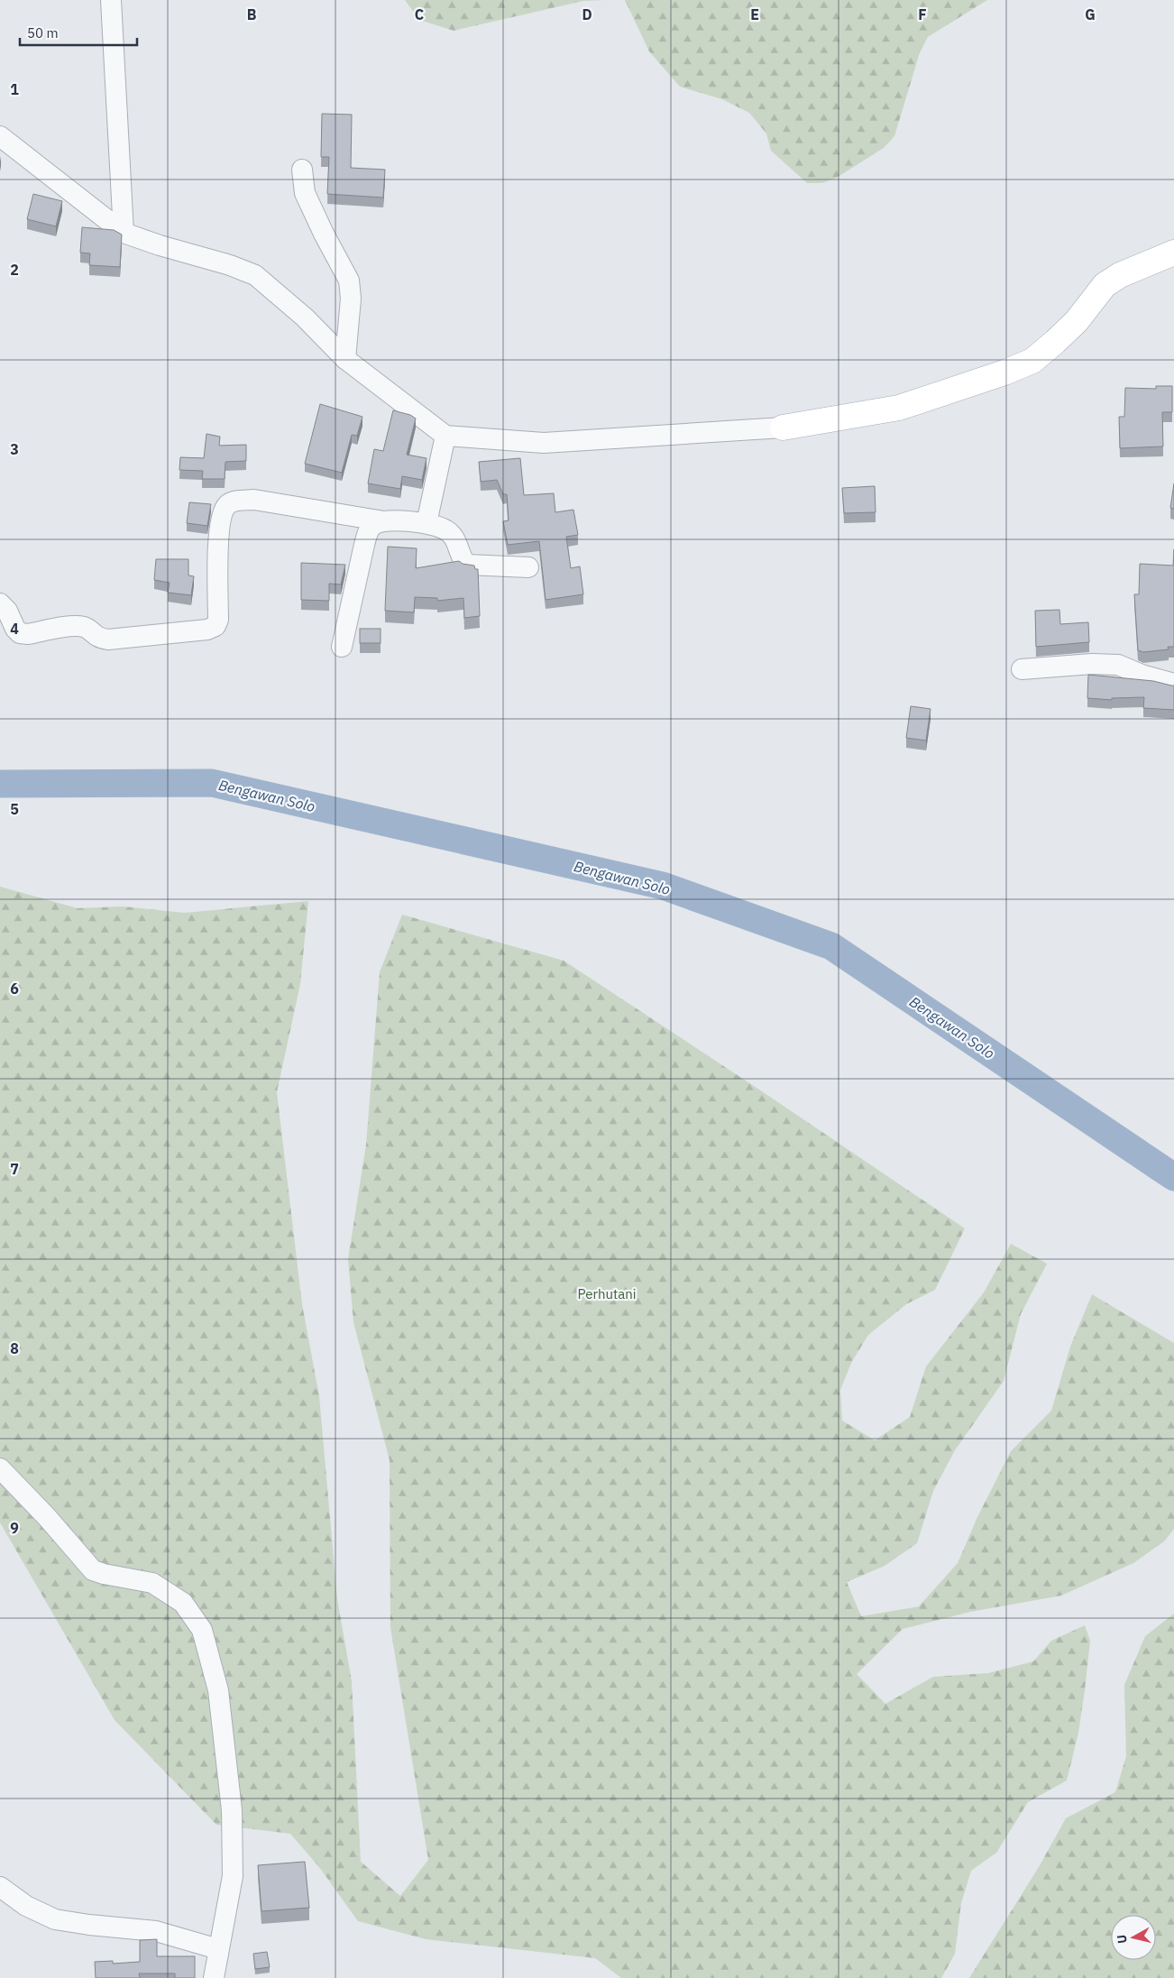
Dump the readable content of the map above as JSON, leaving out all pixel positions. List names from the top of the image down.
{
  "water": ["Bengawan Solo"],
  "parks": ["Perhutani"],
  "scale_bar": "50 m",
  "north": "left",
  "grid": {
    "columns": [
      "B",
      "C",
      "D",
      "E",
      "F",
      "G"
    ],
    "rows": [
      "1",
      "2",
      "3",
      "4",
      "5",
      "6",
      "7",
      "8",
      "9"
    ]
  }
}
